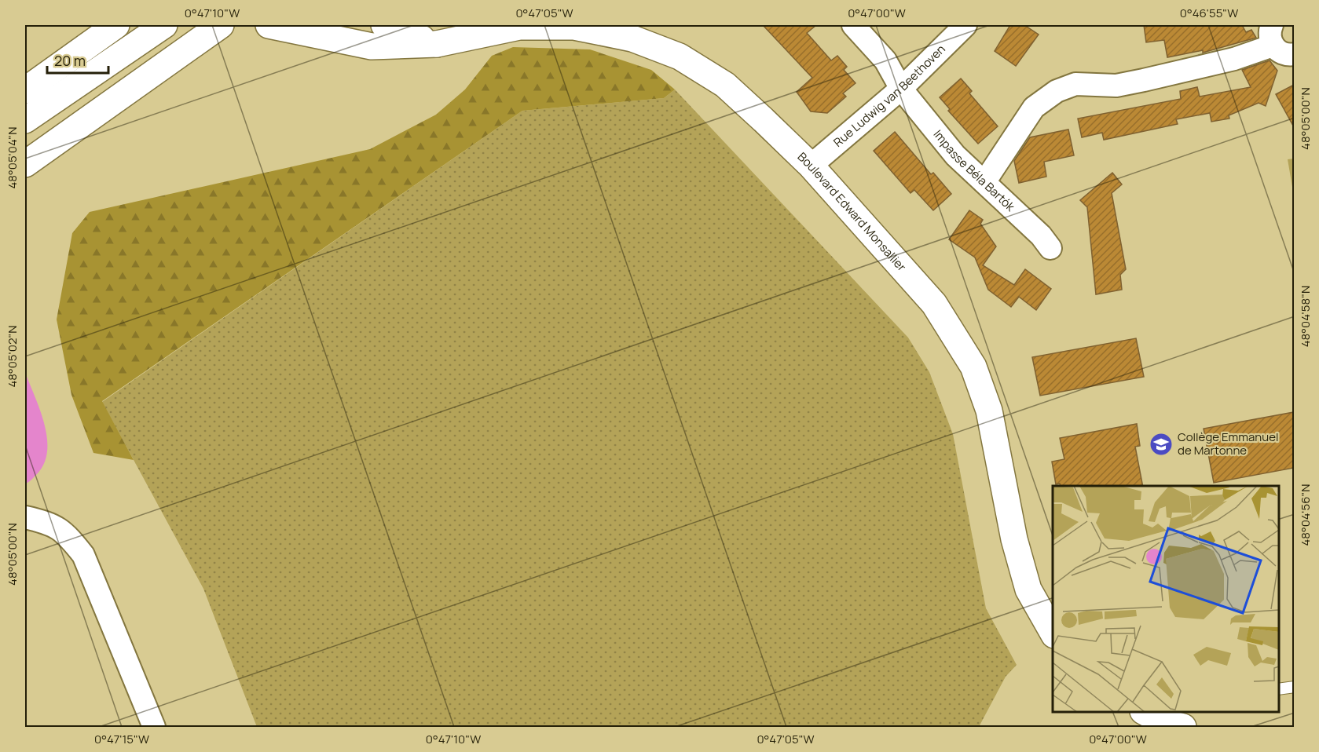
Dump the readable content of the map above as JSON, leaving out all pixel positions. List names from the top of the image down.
{
  "streets": {
    "street": ["Rue Ludwig van Beethoven", "Impasse Béla Bartók", "Boulevard Edward Monsallier"]
  },
  "crossings": [
    ["Rue Ludwig van Beethoven", "Impasse Béla Bartók"],
    ["Rue Ludwig van Beethoven", "Boulevard Edward Monsallier"]
  ],
  "places": {
    "school or university": ["Collège Emmanuel de Martonne"]
  },
  "scale_bar": "20 m",
  "coordinates": [
    "0°47'10\"W",
    "0°47'05\"W",
    "0°47'00\"W",
    "0°46'55\"W",
    "48°05'00\"N",
    "48°05'04\"N",
    "48°04'58\"N",
    "48°05'02\"N",
    "48°04'56\"N",
    "0°47'15\"W"
  ]
}
